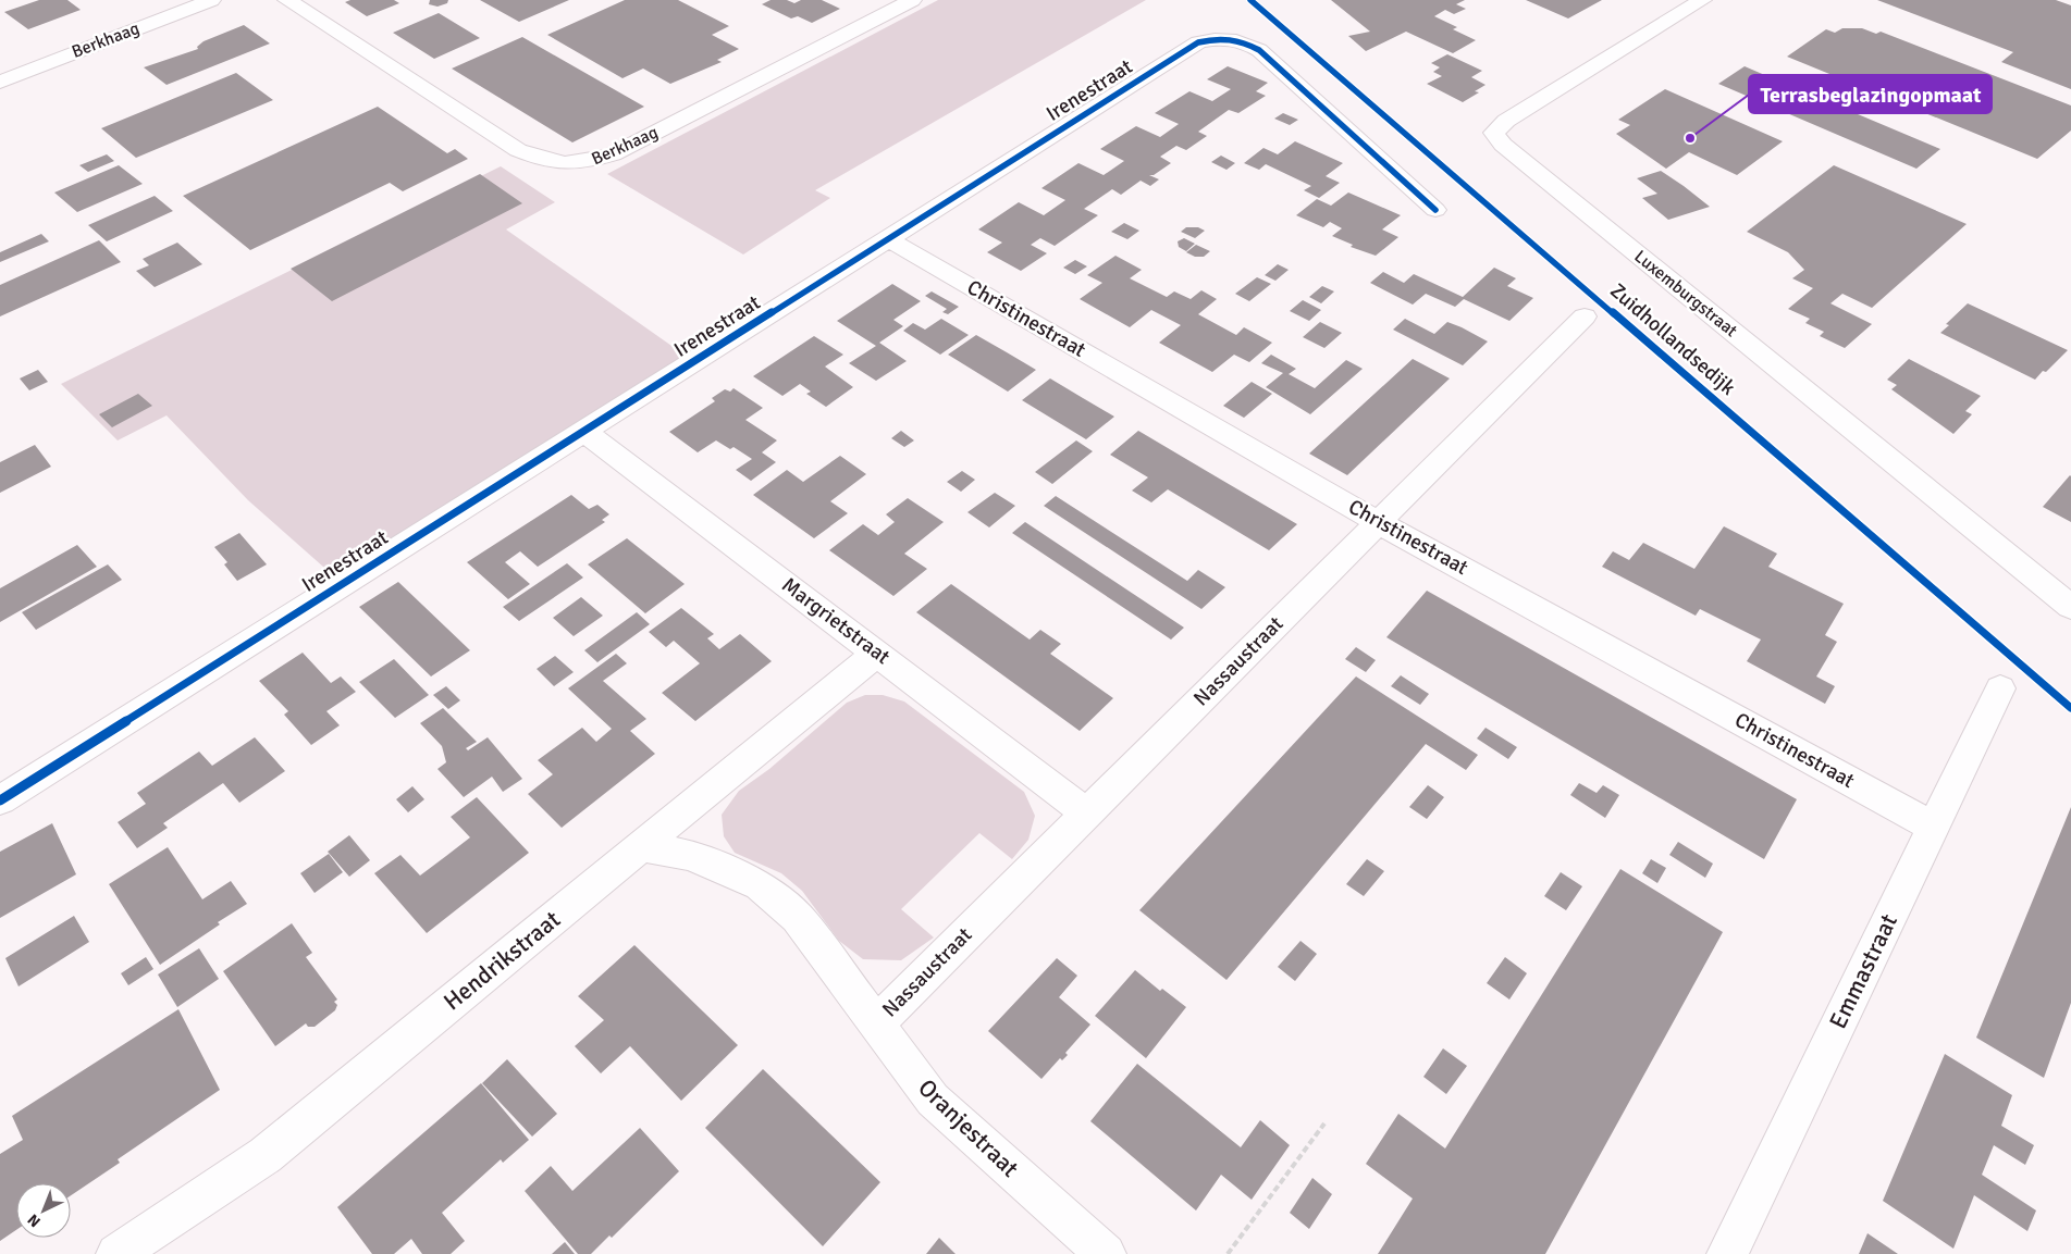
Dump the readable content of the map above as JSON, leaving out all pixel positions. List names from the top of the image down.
{
  "streets": {
    "street": [
      "Berkhaag",
      "Irenestraat",
      "Luxemburgstraat",
      "Christinestraat",
      "Margrietstraat",
      "Nassaustraat",
      "Hendrikstraat",
      "Emmastraat",
      "Oranjestraat"
    ],
    "cycle path": ["Zuidhollandsedijk"]
  },
  "crossings": [
    ["Irenestraat", "Christinestraat"],
    ["Irenestraat", "Margrietstraat"],
    ["Christinestraat", "Nassaustraat"],
    ["Christinestraat", "Emmastraat"],
    ["Margrietstraat", "Nassaustraat"],
    ["Margrietstraat", "Hendrikstraat"],
    ["Nassaustraat", "Oranjestraat"],
    ["Hendrikstraat", "Oranjestraat"]
  ],
  "places": ["Terrasbeglazingopmaat"],
  "north": "bottom left"
}
